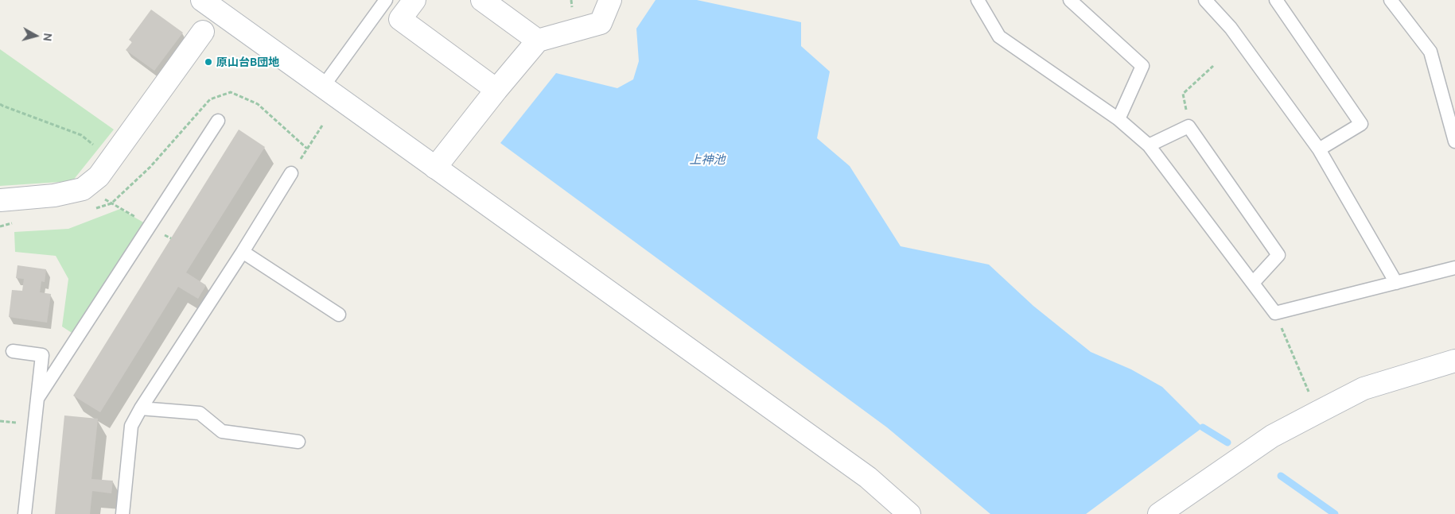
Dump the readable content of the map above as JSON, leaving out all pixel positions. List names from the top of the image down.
{
  "water": ["上神池"],
  "places": ["原山台B団地"],
  "north": "right"
}
